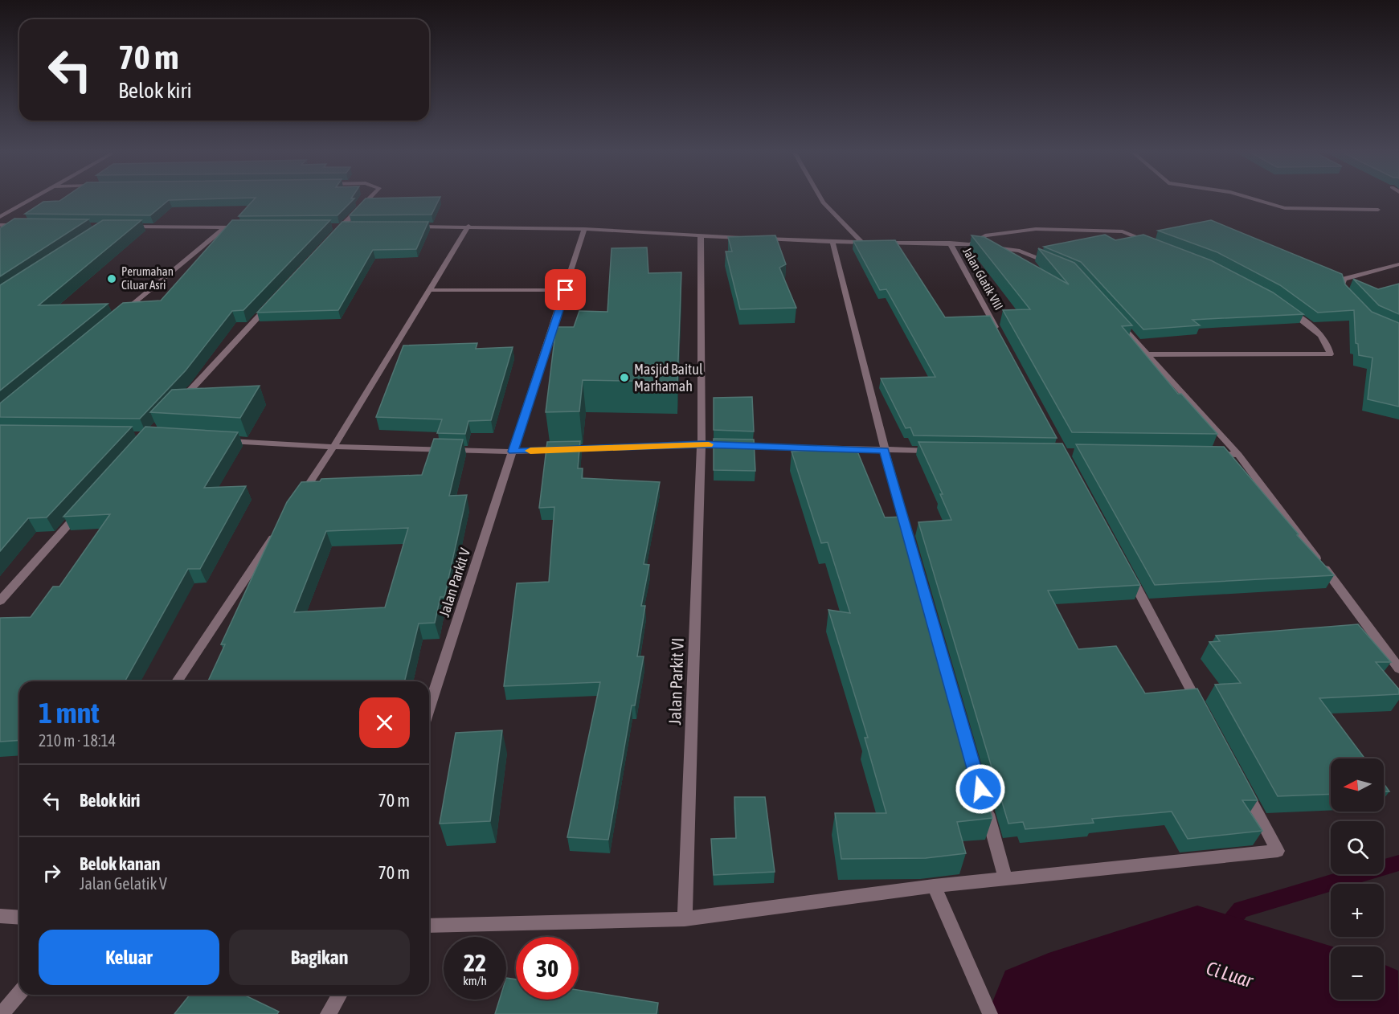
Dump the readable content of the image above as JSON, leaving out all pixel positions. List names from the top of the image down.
{
  "streets": {
    "street": ["Jalan Glatik VIII", "Jalan Parkit V", "Jalan Parkit VI"]
  },
  "water": ["Ci Luar"],
  "places": ["Perumahan Ciluar Asri", "Masjid Baitul Marhamah"],
  "north": "left",
  "page": {
    "turn": ["70 m", "Belok kiri"],
    "heading": ["1 mnt", "210 m · 18:14"],
    "map_buttons": ["+", "−"],
    "list": [
      {
        "name": "Belok kiri",
        "value": "70 m"
      },
      {
        "name": "Belok kanan",
        "note": "Jalan Gelatik V",
        "value": "70 m"
      }
    ],
    "buttons": ["Keluar", "Bagikan"],
    "speed": "22 km/h",
    "limit": "30"
  }
}
